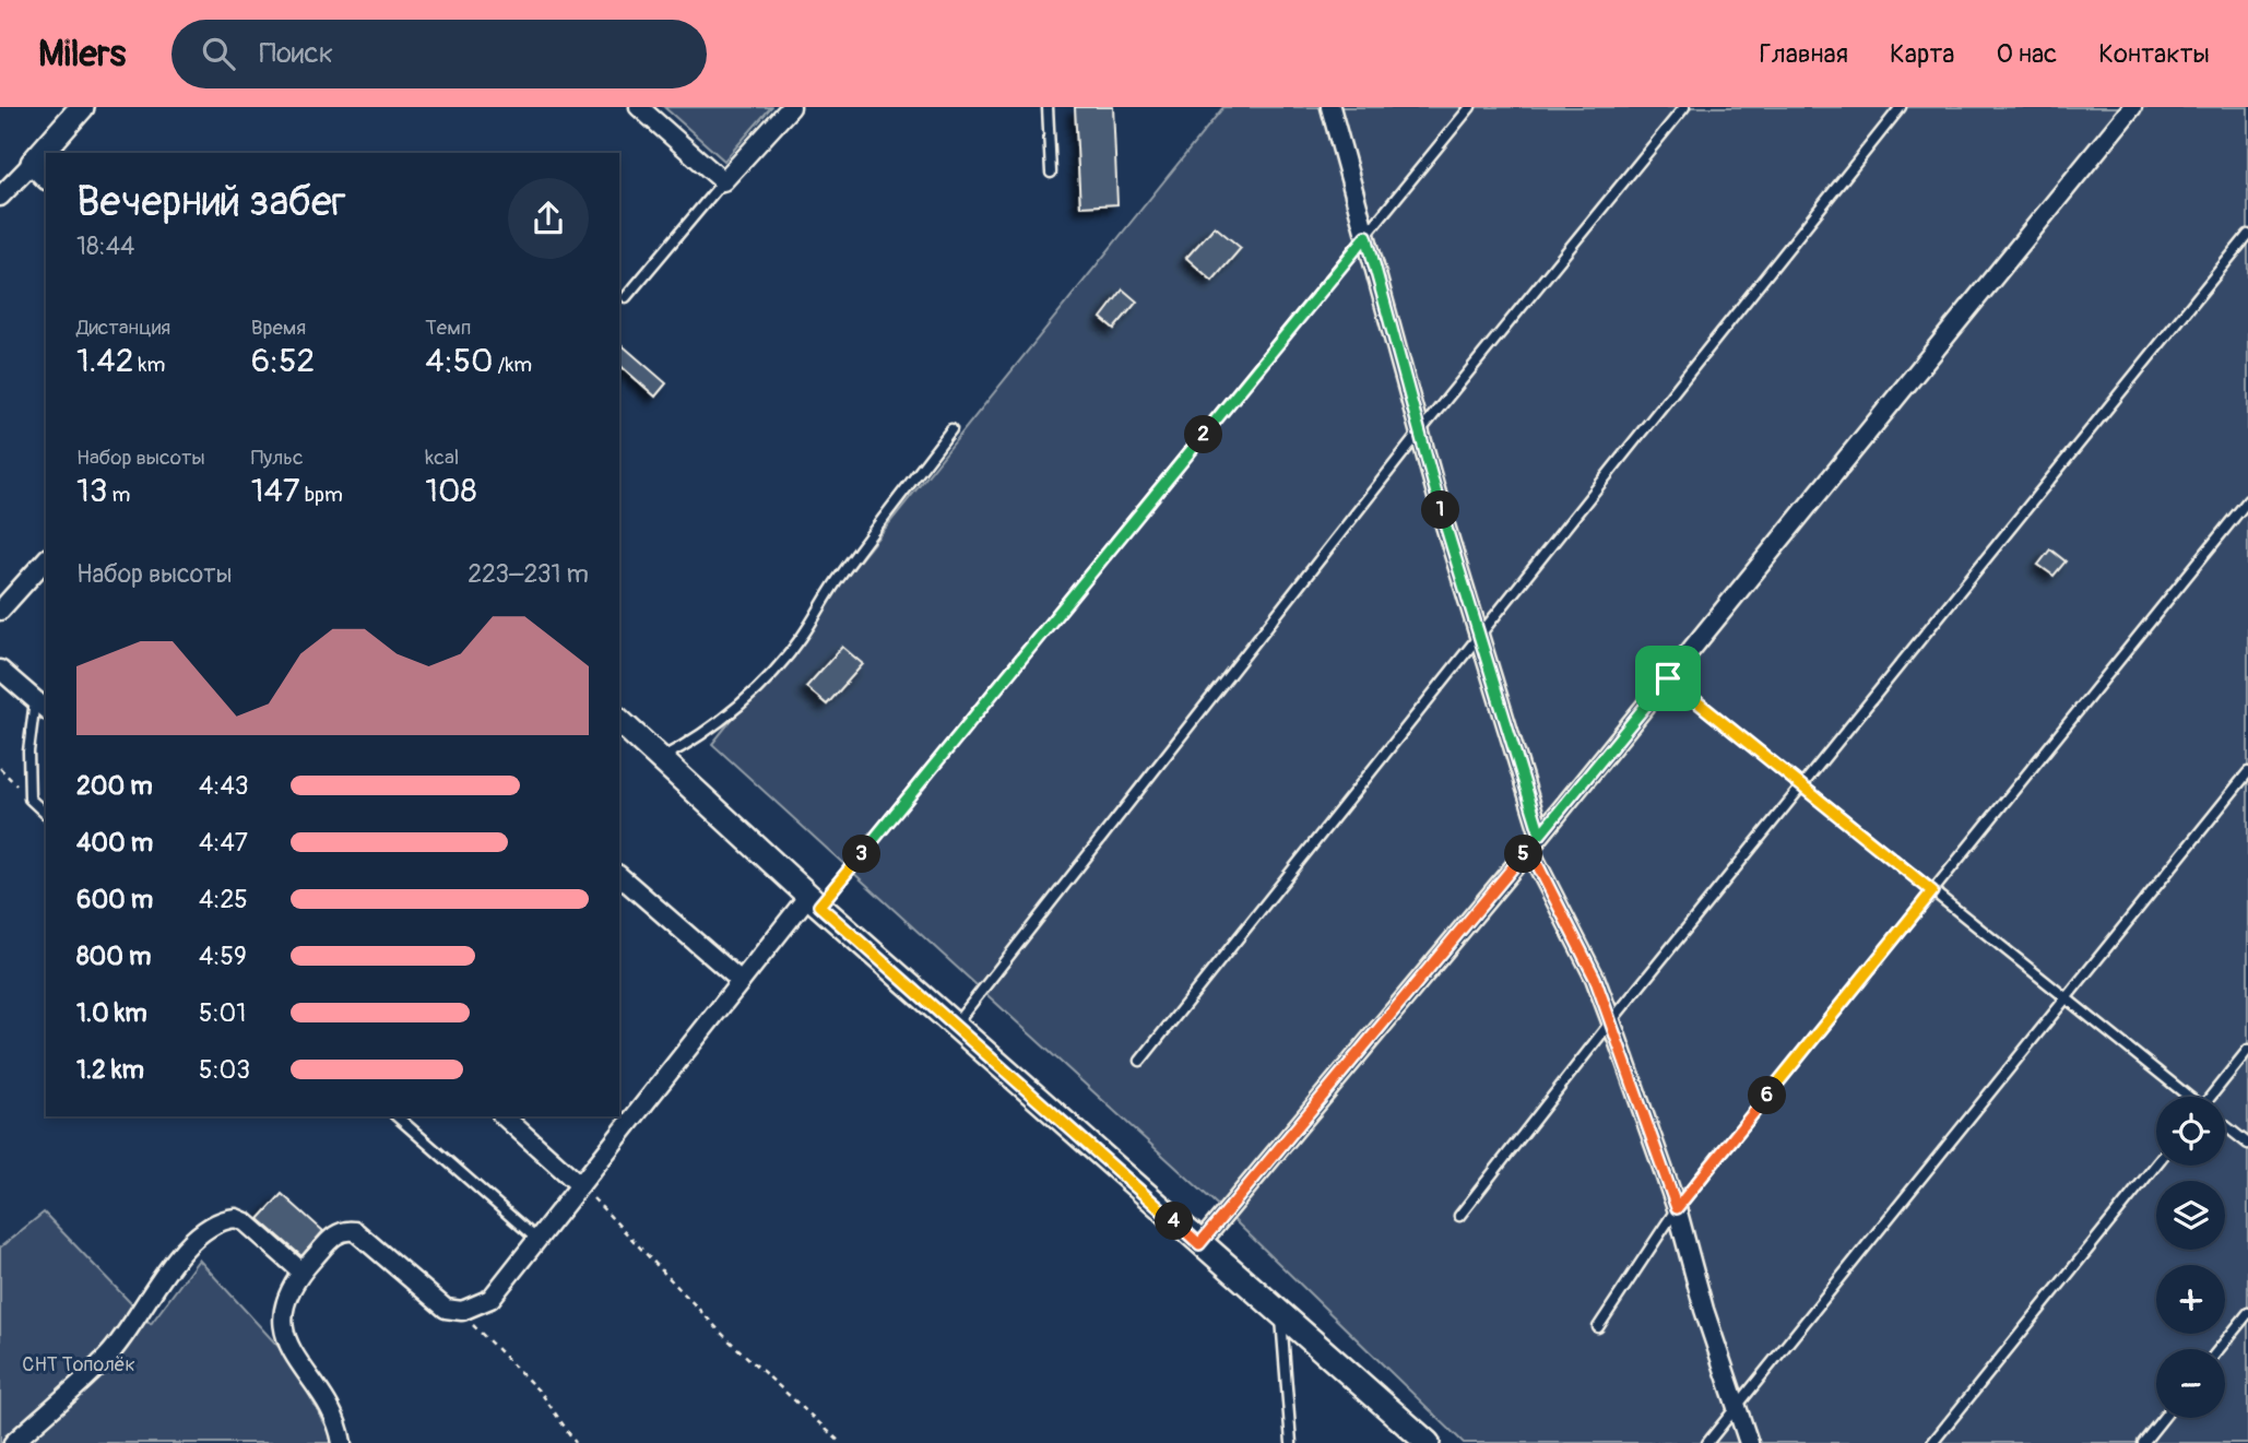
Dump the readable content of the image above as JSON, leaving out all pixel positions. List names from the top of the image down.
{
  "parks": ["СНТ Тополёк"],
  "page": {
    "header": "Milers",
    "search": "Поиск",
    "nav": [
      "Главная",
      "Карта",
      "О нас",
      "Контакты"
    ],
    "heading": ["Вечерний забег", "18:44"],
    "stats": [
      ["Дистанция", "1.42 km"],
      ["Время", "6:52"],
      ["Темп", "4:50 /km"],
      ["Набор высоты", "13 m"],
      ["Пульс", "147 bpm"],
      ["kcal", "108"]
    ],
    "pins": [
      "2",
      "1",
      "3",
      "5",
      "6",
      "4"
    ],
    "chart": ["Набор высоты", "223–231 m"],
    "list": [
      {
        "name": "200 m",
        "note": "4:43"
      },
      {
        "name": "400 m",
        "note": "4:47"
      },
      {
        "name": "600 m",
        "note": "4:25"
      },
      {
        "name": "800 m",
        "note": "4:59"
      },
      {
        "name": "1.0 km",
        "note": "5:01"
      },
      {
        "name": "1.2 km",
        "note": "5:03"
      }
    ],
    "map_buttons": ["+", "−"]
  }
}
